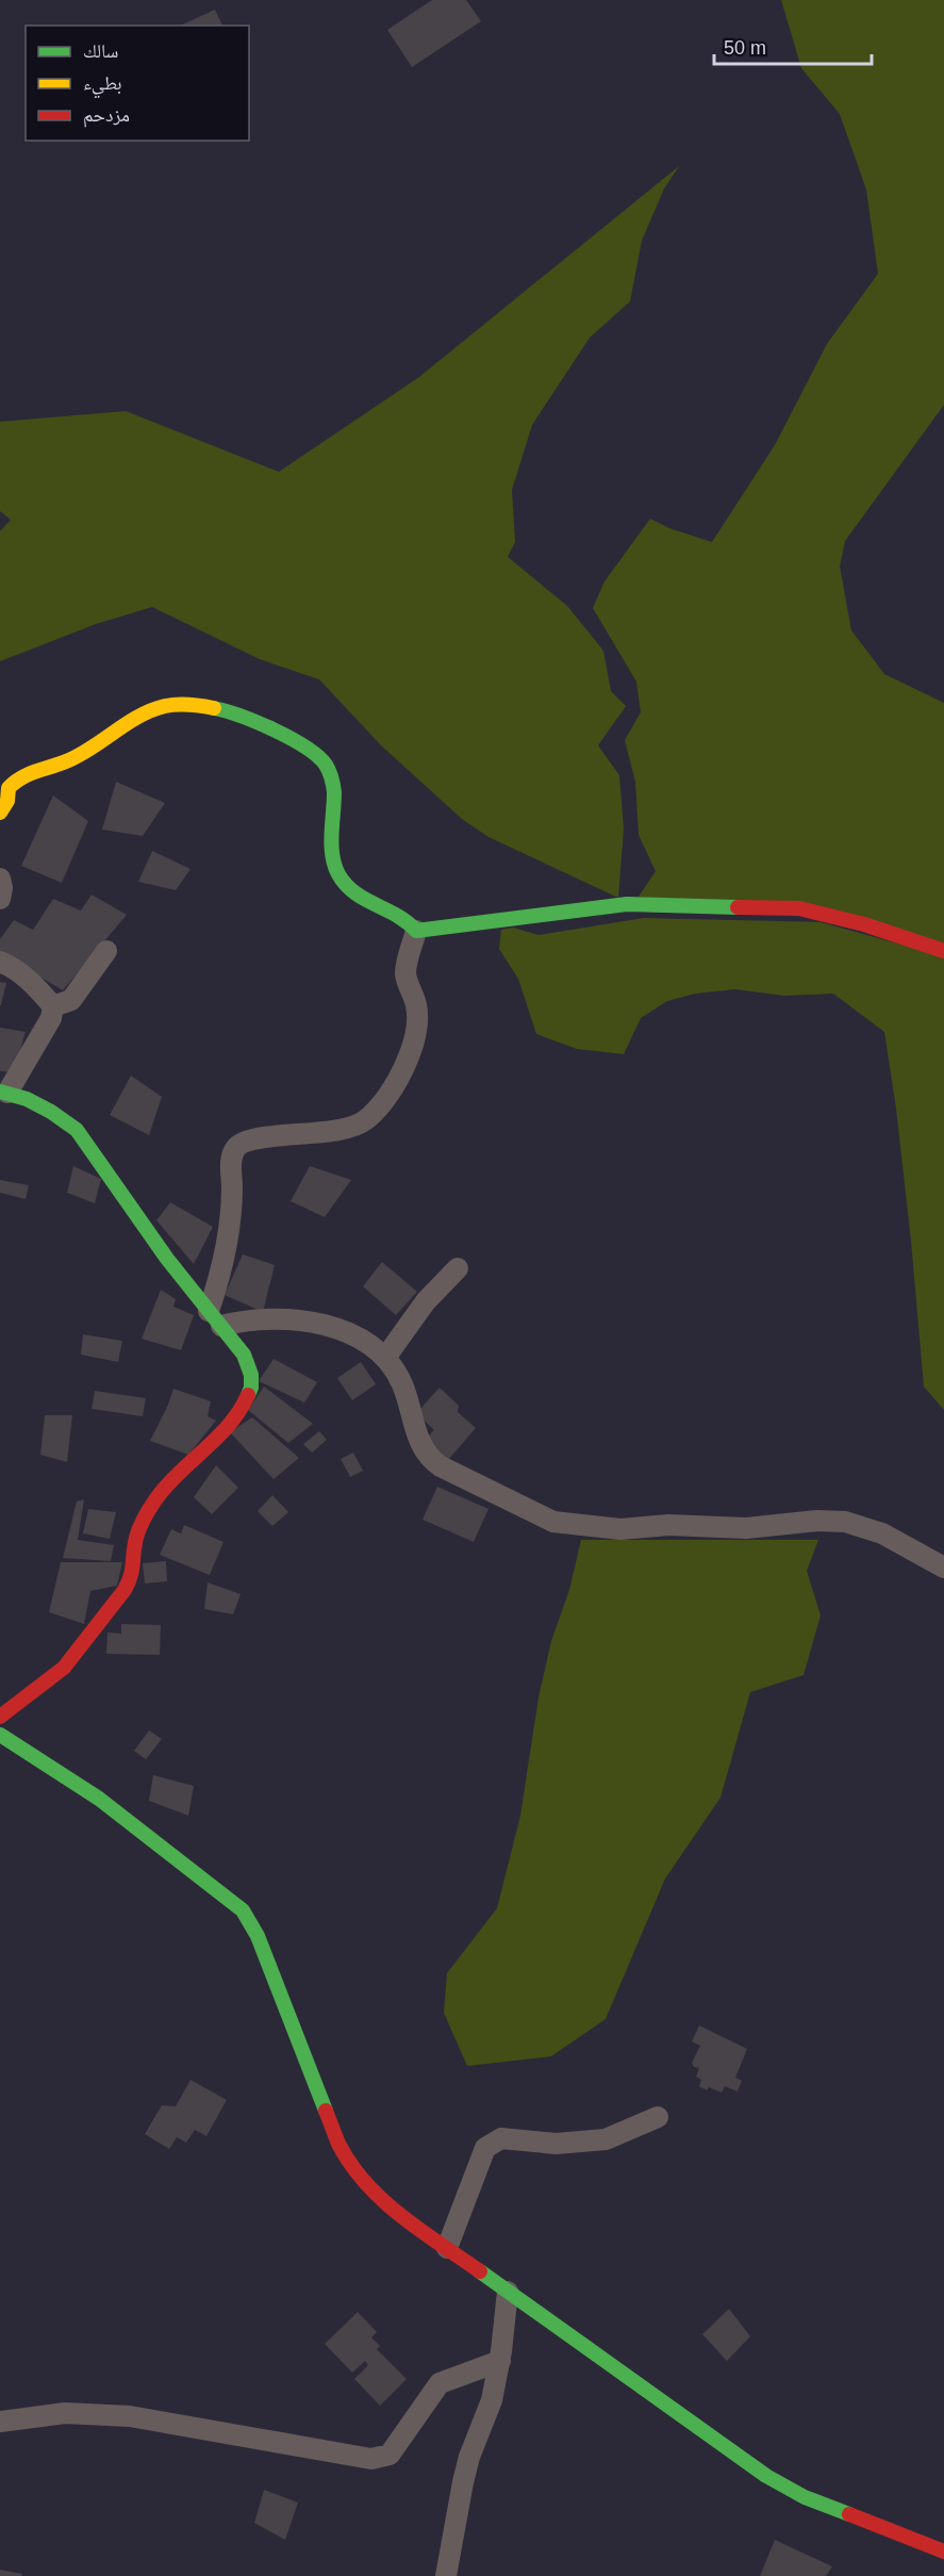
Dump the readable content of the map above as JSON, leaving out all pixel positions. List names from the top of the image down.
{
  "legend": ["سالك", "بطيء", "مزدحم"],
  "scale_bar": "50 m"
}
